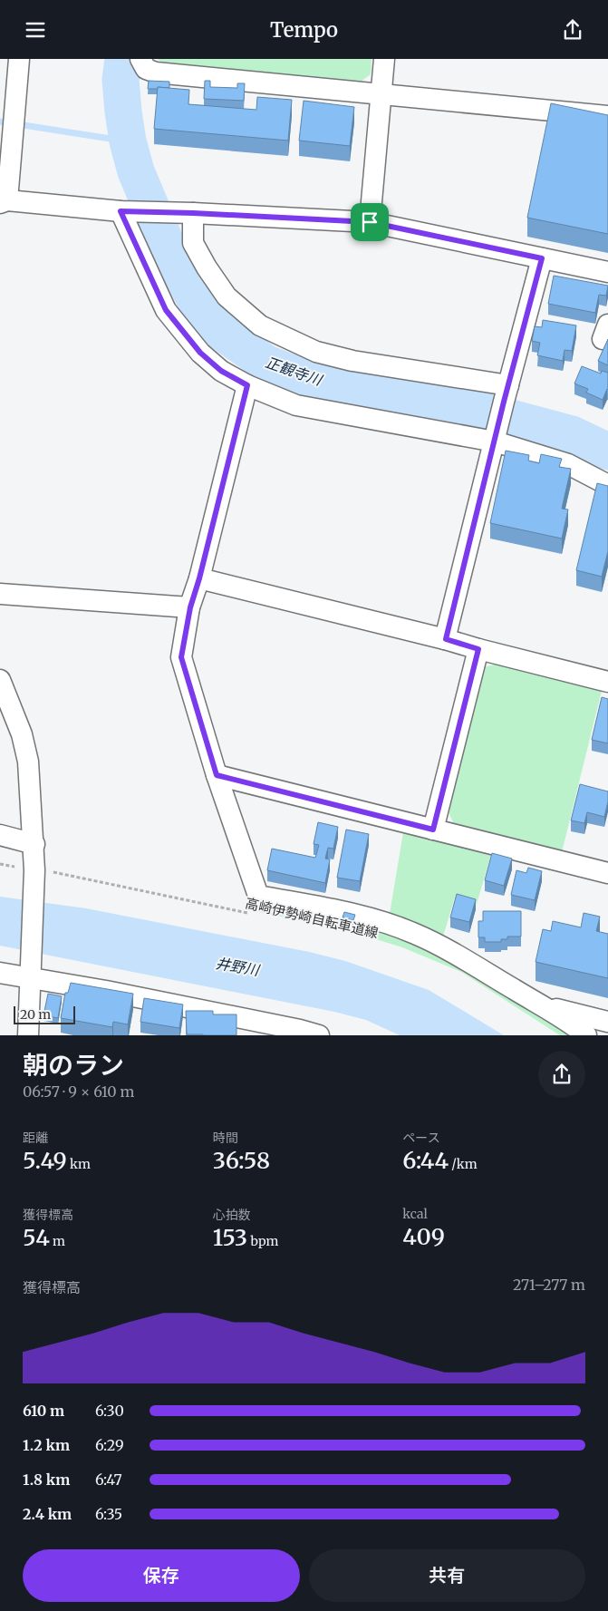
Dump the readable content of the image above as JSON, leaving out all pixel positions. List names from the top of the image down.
{
  "streets": {
    "path": ["高崎伊勢崎自転車道線"]
  },
  "water": ["正観寺川", "井野川"],
  "scale_bar": "20 m",
  "page": {
    "header": "Tempo",
    "scale": "20 m",
    "heading": ["朝のラン", "06:57 · 9 × 610 m"],
    "stats": [
      ["距離", "5.49 km"],
      ["時間", "36:58"],
      ["ペース", "6:44 /km"],
      ["獲得標高", "54 m"],
      ["心拍数", "153 bpm"],
      ["kcal", "409"]
    ],
    "chart": ["獲得標高", "271–277 m"],
    "list": [
      {
        "name": "610 m",
        "note": "6:30"
      },
      {
        "name": "1.2 km",
        "note": "6:29"
      },
      {
        "name": "1.8 km",
        "note": "6:47"
      },
      {
        "name": "2.4 km",
        "note": "6:35"
      }
    ],
    "buttons": ["保存", "共有"]
  }
}
